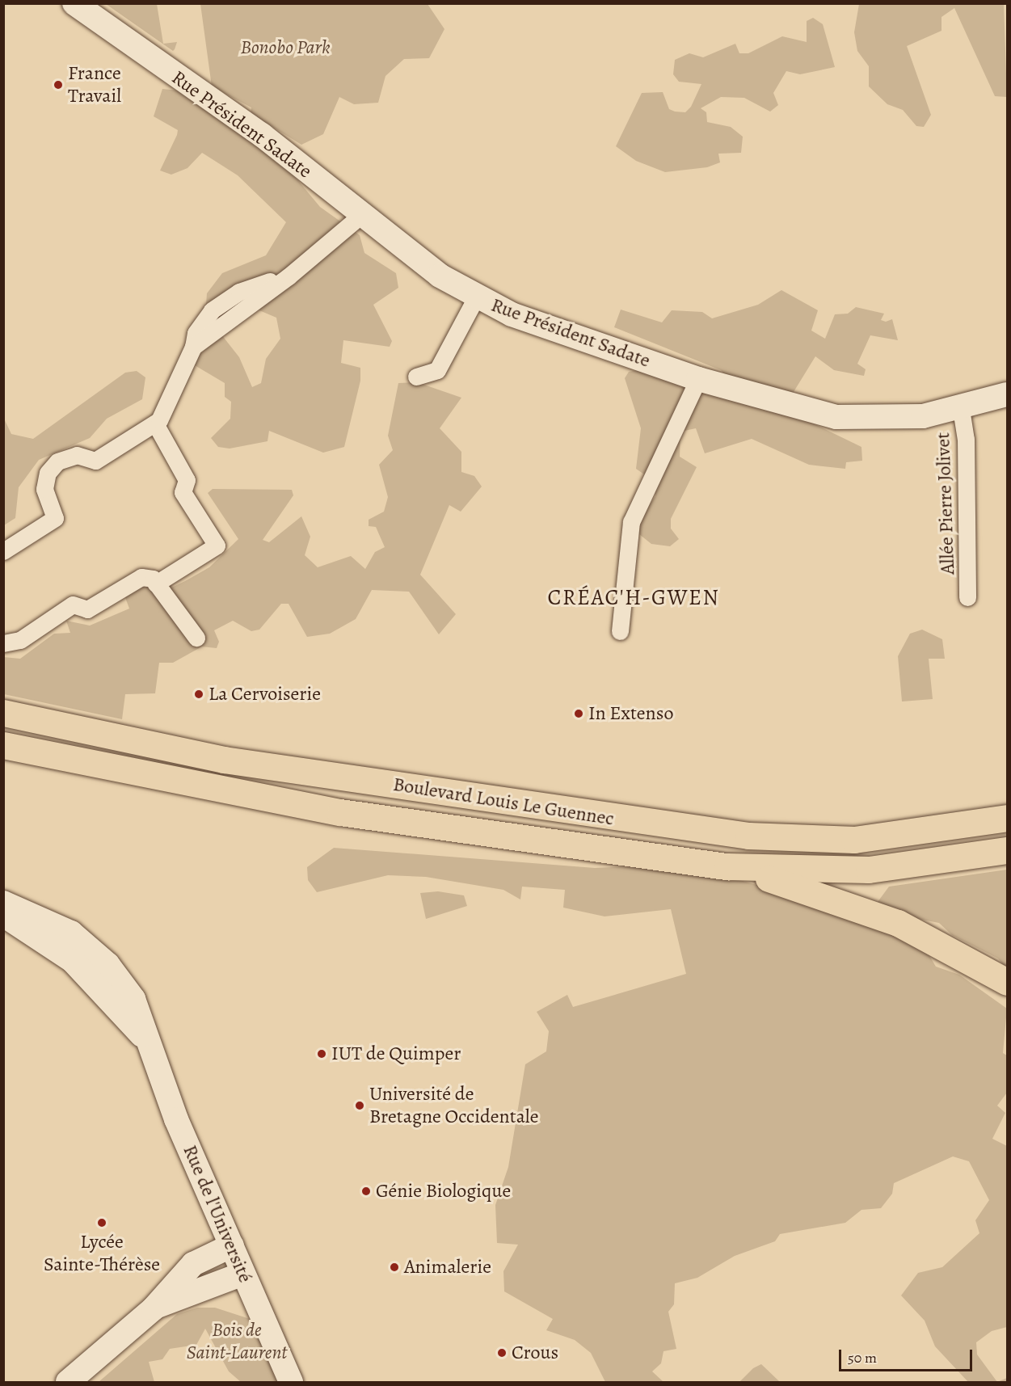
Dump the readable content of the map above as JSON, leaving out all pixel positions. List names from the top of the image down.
{
  "streets": {
    "main road": ["Boulevard Louis Le Guennec"],
    "street": ["Rue Président Sadate", "Allée Pierre Jolivet", "Rue de l'Université"]
  },
  "crossings": [
    ["Rue Président Sadate", "Allée Pierre Jolivet"]
  ],
  "districts": ["CRÉAC'H-GWEN"],
  "parks": ["Bonobo Park", "Bois de Saint-Laurent"],
  "places": [
    "France Travail",
    "La Cervoiserie",
    "In Extenso",
    "IUT de Quimper",
    "Université de Bretagne Occidentale",
    "Génie Biologique",
    "Lycée Sainte-Thérèse",
    "Animalerie",
    "Crous"
  ],
  "scale_bar": "50 m"
}
